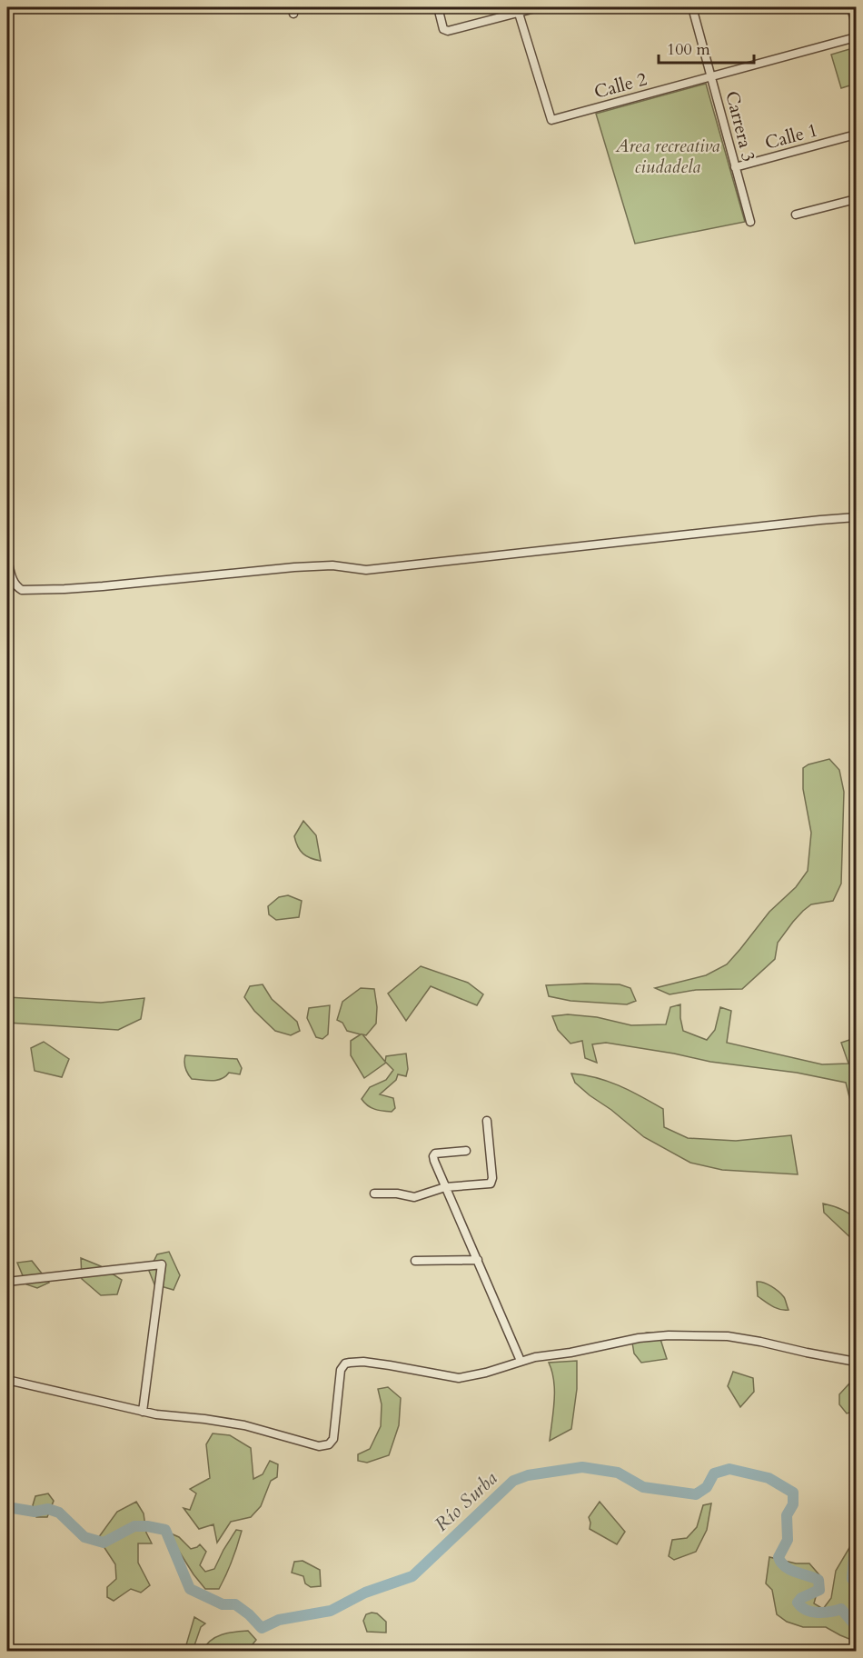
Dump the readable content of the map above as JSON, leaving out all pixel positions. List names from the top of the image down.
{
  "streets": {
    "street": ["Calle 2", "Carrera 3", "Calle 1"]
  },
  "crossings": [
    ["Calle 2", "Carrera 3"],
    ["Carrera 3", "Calle 1"]
  ],
  "water": ["Río Surba"],
  "parks": ["Area recreativa ciudadela"],
  "scale_bar": "100 m"
}
